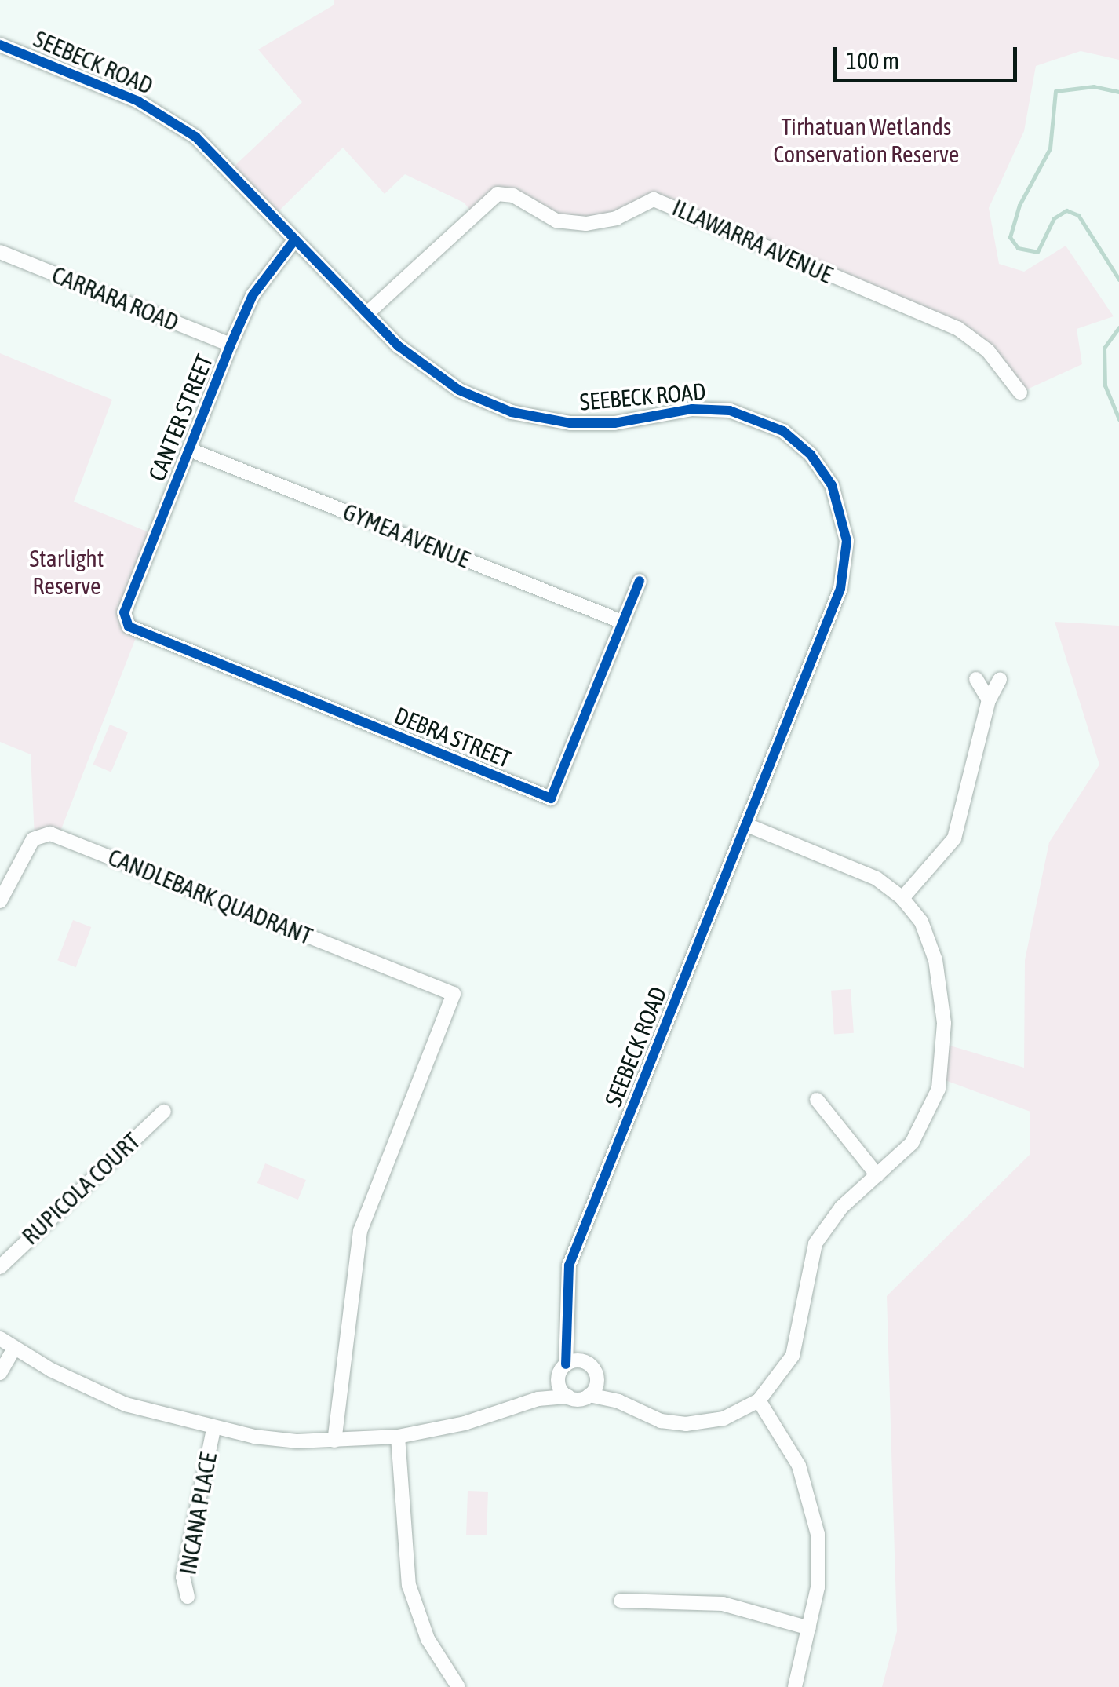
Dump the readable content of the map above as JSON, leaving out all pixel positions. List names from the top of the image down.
{
  "streets": {
    "street": [
      "SEEBECK ROAD",
      "ILLAWARRA AVENUE",
      "CARRARA ROAD",
      "CANTER STREET",
      "GYMEA AVENUE",
      "DEBRA STREET",
      "CANDLEBARK QUADRANT",
      "RUPICOLA COURT",
      "INCANA PLACE"
    ]
  },
  "crossings": [
    ["SEEBECK ROAD", "ILLAWARRA AVENUE"],
    ["SEEBECK ROAD", "CANTER STREET"],
    ["CARRARA ROAD", "CANTER STREET"],
    ["CANTER STREET", "GYMEA AVENUE"],
    ["CANTER STREET", "DEBRA STREET"],
    ["GYMEA AVENUE", "DEBRA STREET"]
  ],
  "parks": ["Tirhatuan Wetlands Conservation Reserve", "Starlight Reserve"],
  "scale_bar": "100 m"
}
